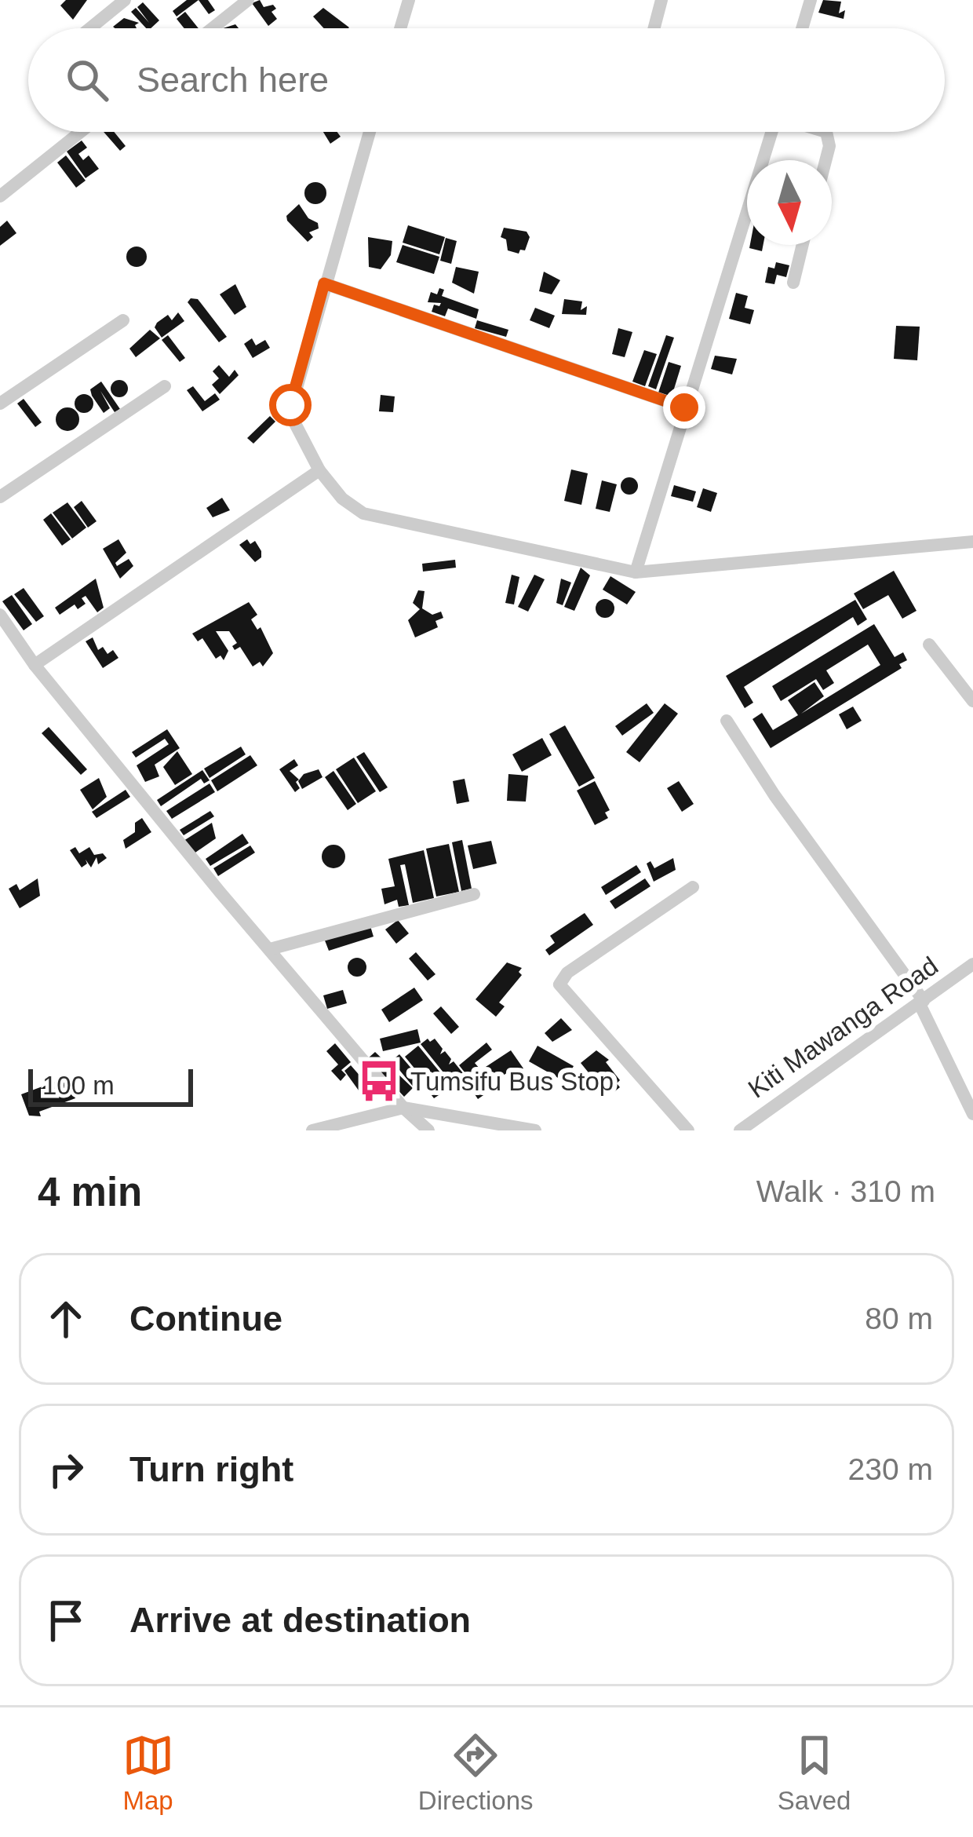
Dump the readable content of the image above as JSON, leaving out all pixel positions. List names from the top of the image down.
{
  "streets": {
    "street": ["Kiti Mawanga Road"]
  },
  "places": {
    "bus stop": ["Tumsifu Bus Stop"]
  },
  "scale_bar": "100 m",
  "north": "bottom",
  "page": {
    "search": "Search here",
    "scale": "100 m",
    "heading": ["4 min", "Walk · 310 m"],
    "list": [
      ["Continue", "80 m"],
      ["Turn right", "230 m"],
      "Arrive at destination"
    ],
    "nav": ["Map", "Directions", "Saved"]
  }
}
